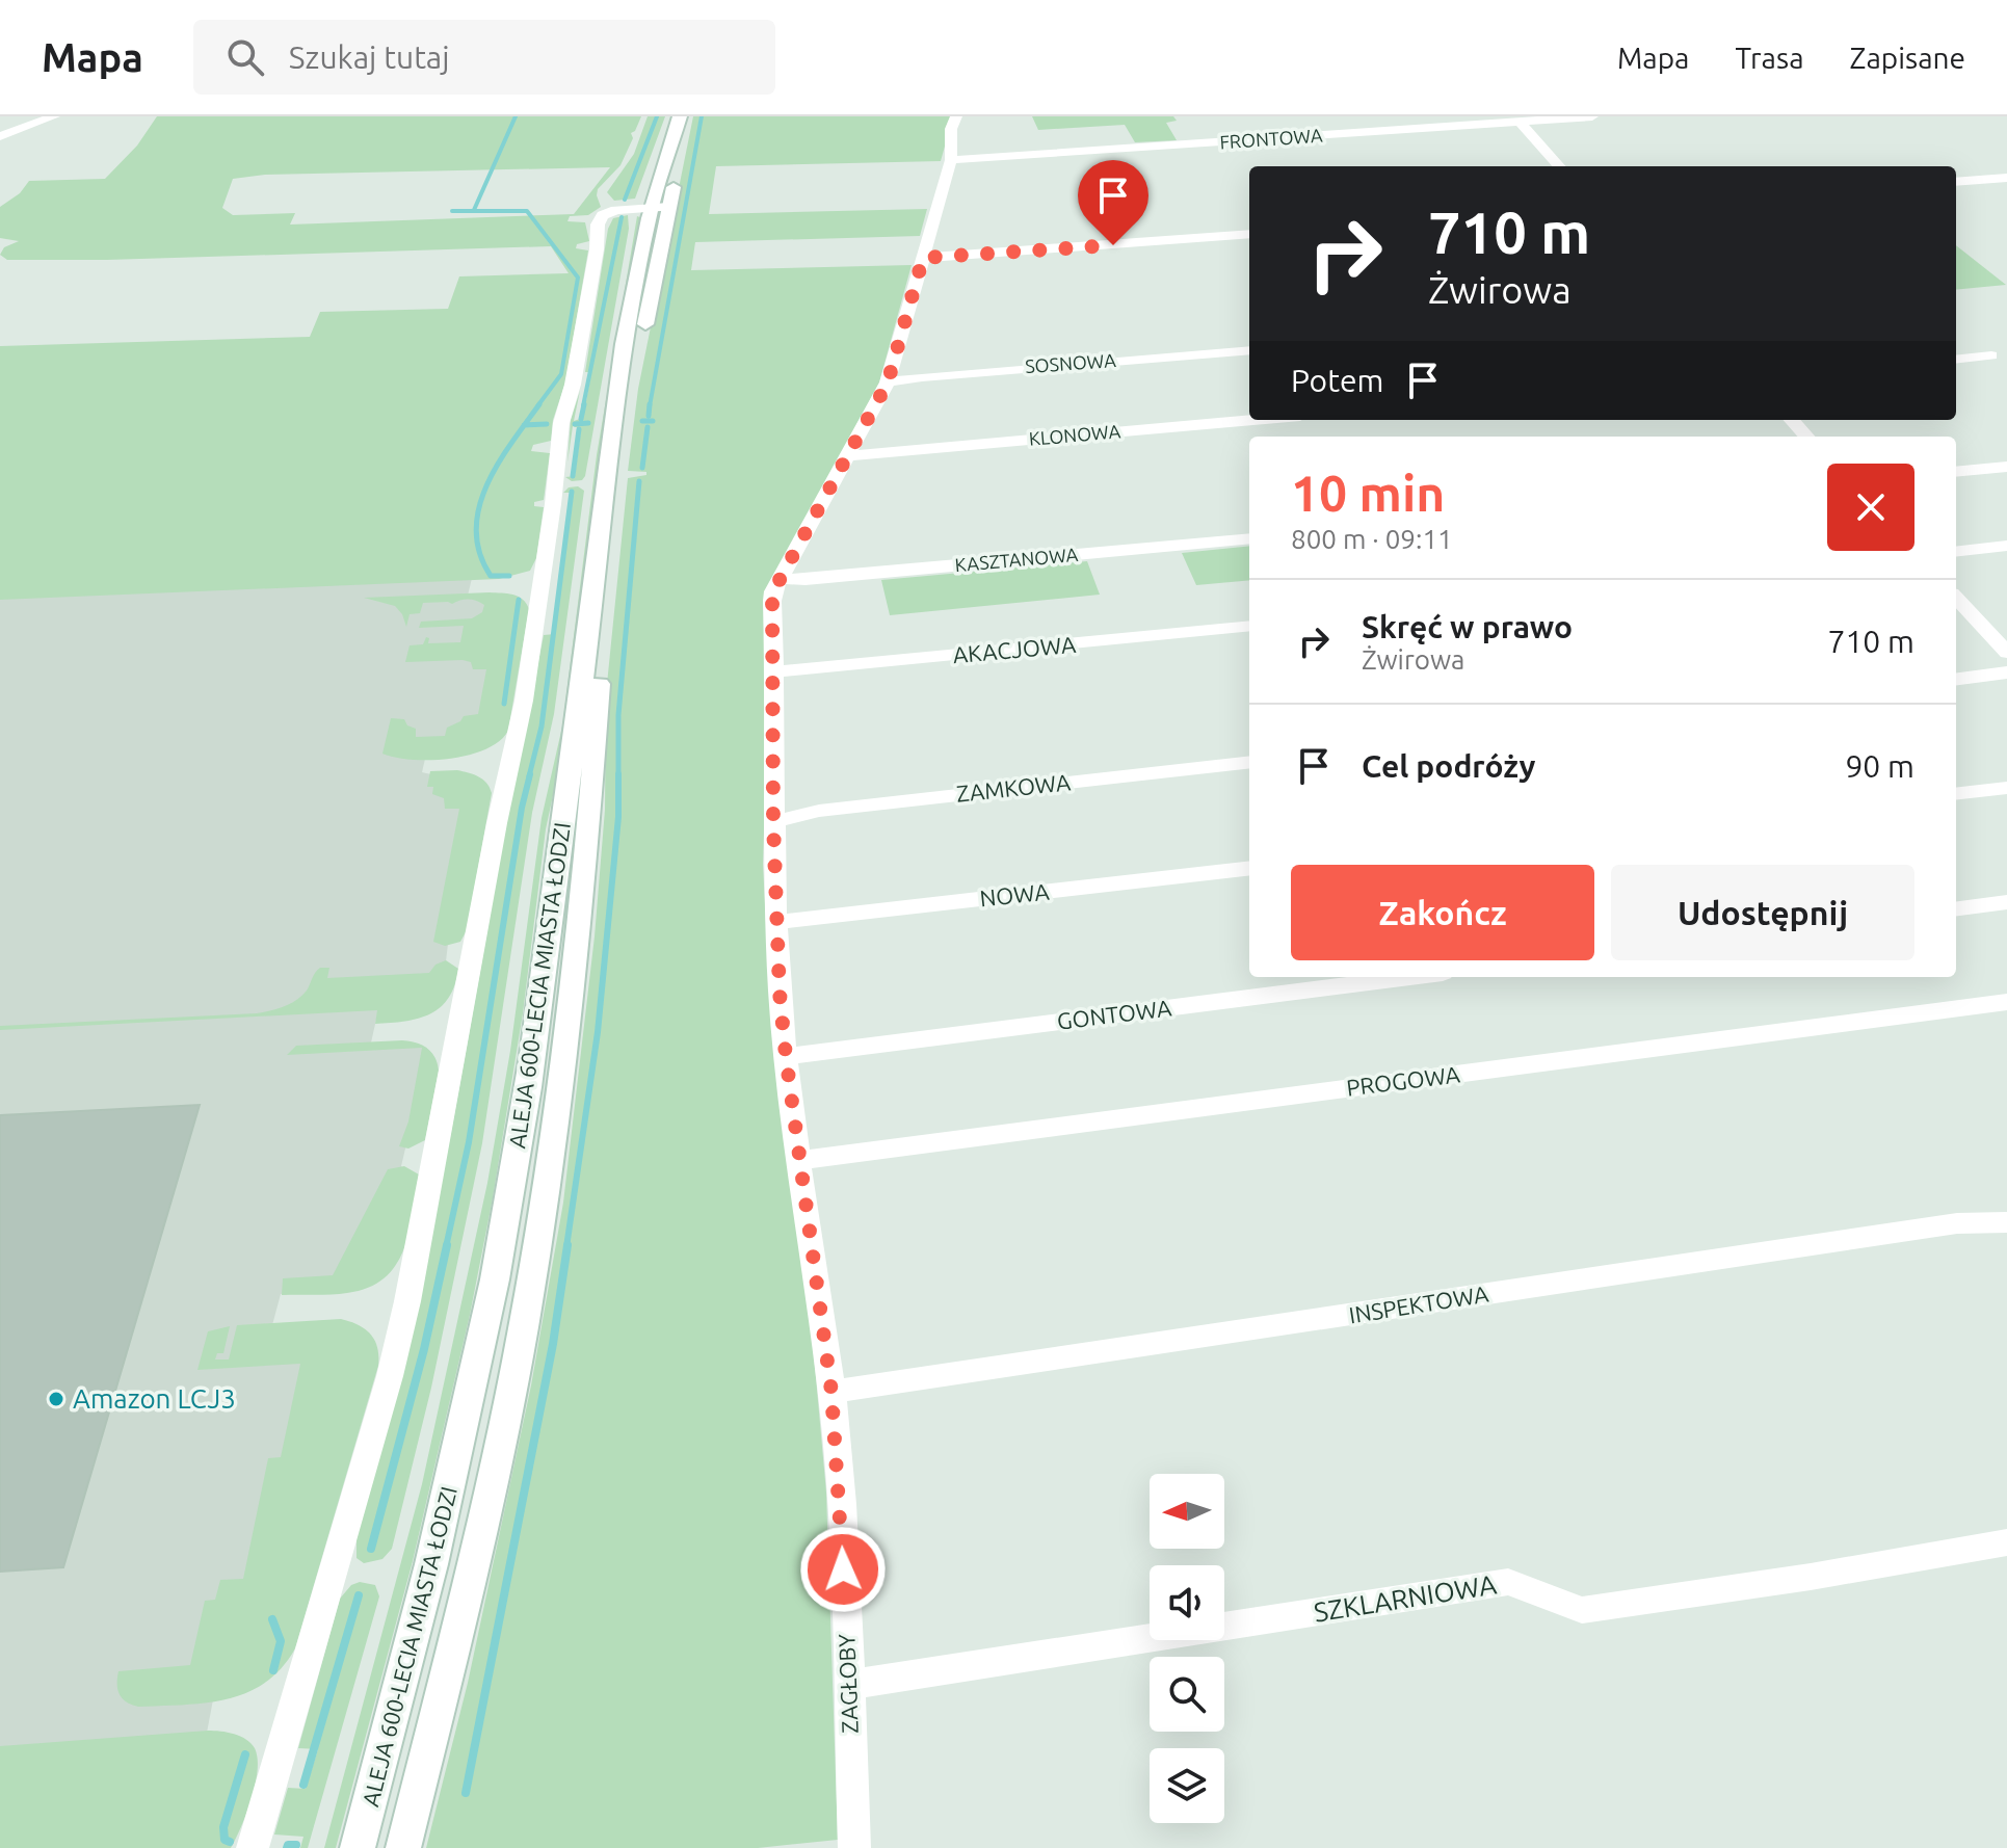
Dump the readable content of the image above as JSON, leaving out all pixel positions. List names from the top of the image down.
{
  "streets": {
    "main road": ["ALEJA 600-LECIA MIASTA ŁODZI"],
    "street": [
      "FRONTOWA",
      "SOSNOWA",
      "KLONOWA",
      "KASZTANOWA",
      "AKACJOWA",
      "ZAMKOWA",
      "NOWA",
      "GONTOWA",
      "PROGOWA",
      "INSPEKTOWA",
      "SZKLARNIOWA",
      "ZAGŁOBY"
    ]
  },
  "crossings": [
    ["FRONTOWA", "ZAGŁOBY"],
    ["SOSNOWA", "ZAGŁOBY"],
    ["KLONOWA", "ZAGŁOBY"],
    ["KASZTANOWA", "ZAGŁOBY"],
    ["AKACJOWA", "ZAGŁOBY"],
    ["ZAMKOWA", "ZAGŁOBY"],
    ["NOWA", "ZAGŁOBY"],
    ["GONTOWA", "ZAGŁOBY"],
    ["PROGOWA", "ZAGŁOBY"],
    ["INSPEKTOWA", "ZAGŁOBY"],
    ["SZKLARNIOWA", "ZAGŁOBY"]
  ],
  "places": ["Amazon LCJ3"],
  "north": "left",
  "page": {
    "header": "Mapa",
    "search": "Szukaj tutaj",
    "nav": ["Mapa", "Trasa", "Zapisane"],
    "turn": ["710 m", "Żwirowa"],
    "then": "Potem",
    "heading": ["10 min", "800 m · 09:11"],
    "list": [
      {
        "name": "Skręć w prawo",
        "note": "Żwirowa",
        "value": "710 m"
      },
      {
        "name": "Cel podróży",
        "value": "90 m"
      }
    ],
    "buttons": ["Zakończ", "Udostępnij"]
  }
}
